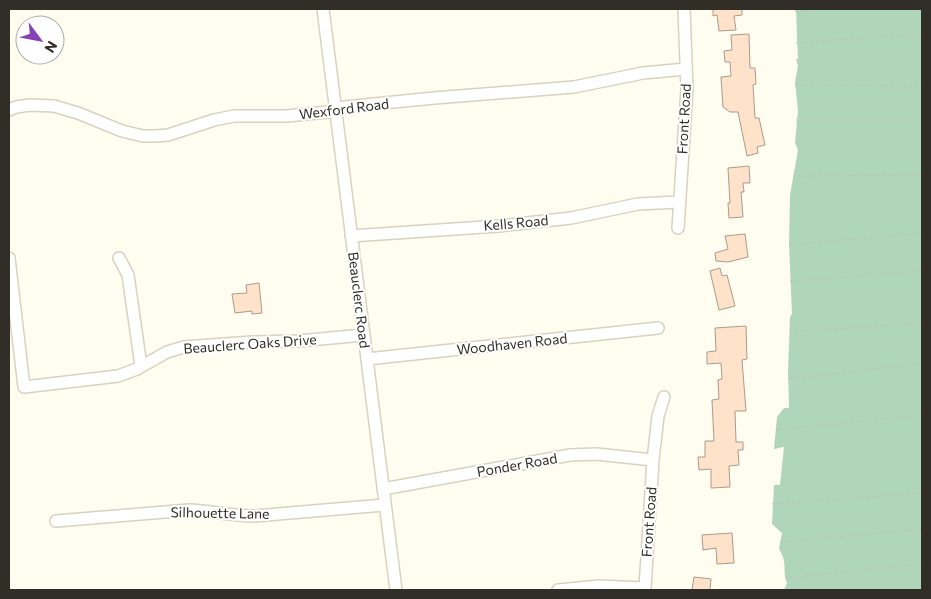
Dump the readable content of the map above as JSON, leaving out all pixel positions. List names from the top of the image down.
{
  "streets": {
    "street": [
      "Wexford Road",
      "Front Road",
      "Kells Road",
      "Beauclerc Road",
      "Beauclerc Oaks Drive",
      "Woodhaven Road",
      "Ponder Road",
      "Silhouette Lane"
    ]
  },
  "crossings": [
    ["Wexford Road", "Front Road"],
    ["Wexford Road", "Beauclerc Road"],
    ["Front Road", "Kells Road"],
    ["Front Road", "Ponder Road"],
    ["Kells Road", "Beauclerc Road"],
    ["Beauclerc Road", "Beauclerc Oaks Drive"],
    ["Beauclerc Road", "Woodhaven Road"],
    ["Beauclerc Road", "Ponder Road"],
    ["Beauclerc Road", "Silhouette Lane"]
  ],
  "north": "bottom right"
}
